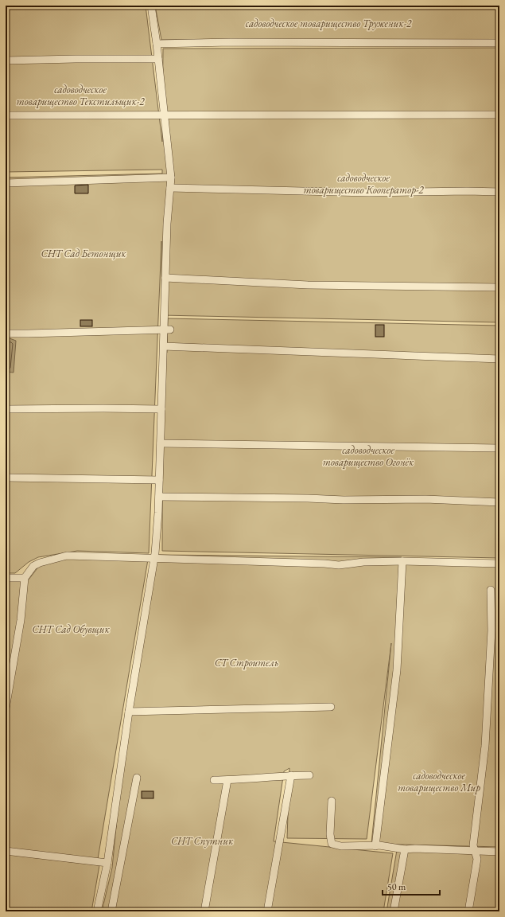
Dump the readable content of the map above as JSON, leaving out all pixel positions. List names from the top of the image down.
{
  "parks": [
    "садоводческое товарищество Труженик-2",
    "садоводческое товарищество Текстильщик-2",
    "садоводческое товарищество Кооператор-2",
    "СНТ Сад Бетонщик",
    "садоводческое товарищество Огонёк",
    "СНТ Сад Обувщик",
    "СТ Строитель",
    "садоводческое товарищество Мир",
    "СНТ Спутник"
  ],
  "scale_bar": "50 m"
}
